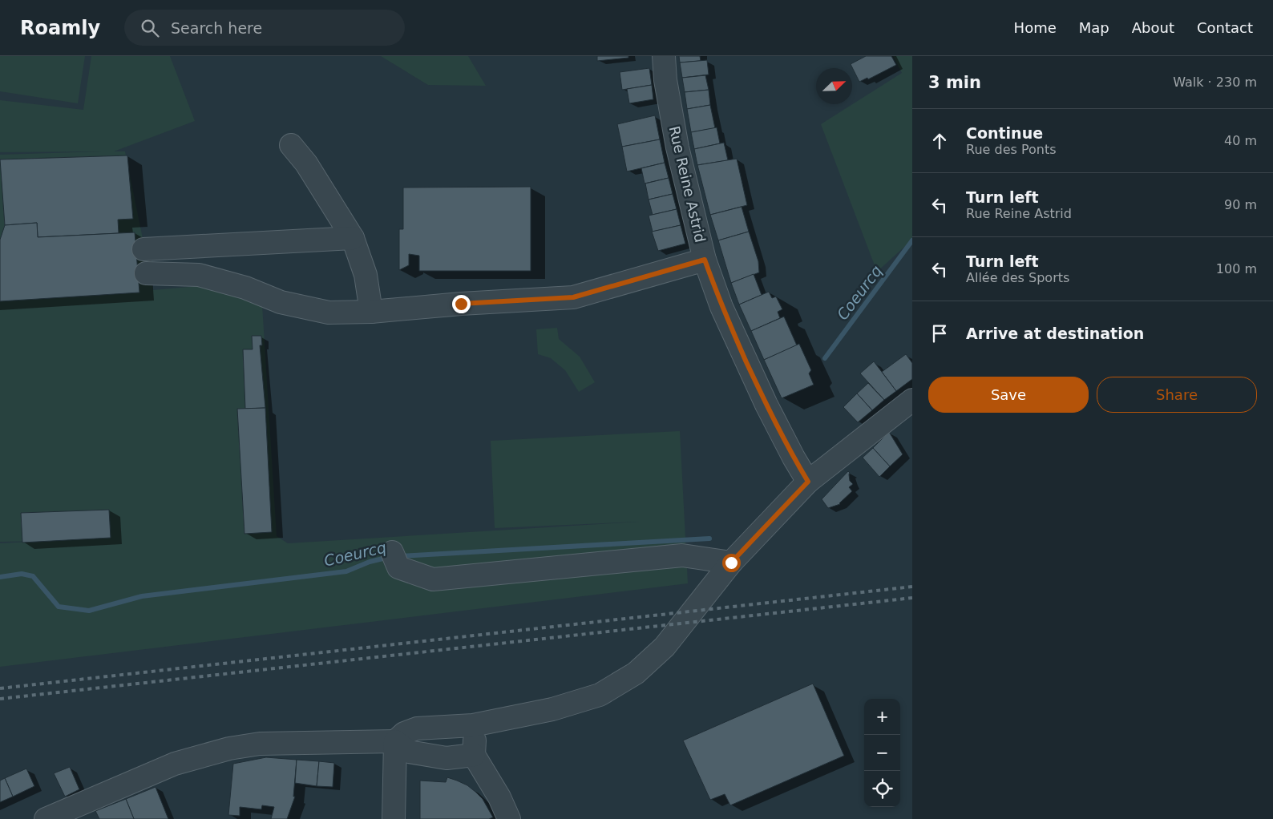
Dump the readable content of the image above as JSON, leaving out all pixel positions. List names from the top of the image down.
{
  "streets": {
    "street": ["Rue Reine Astrid"]
  },
  "water": ["Coeurcq"],
  "north": "top right",
  "page": {
    "header": "Roamly",
    "search": "Search here",
    "nav": [
      "Home",
      "Map",
      "About",
      "Contact"
    ],
    "heading": ["3 min", "Walk · 230 m"],
    "list": [
      ["Continue", "Rue des Ponts", "40 m"],
      ["Turn left", "Rue Reine Astrid", "90 m"],
      ["Turn left", "Allée des Sports", "100 m"],
      "Arrive at destination"
    ],
    "buttons": ["Save", "Share"],
    "map_buttons": ["+", "−"]
  }
}
